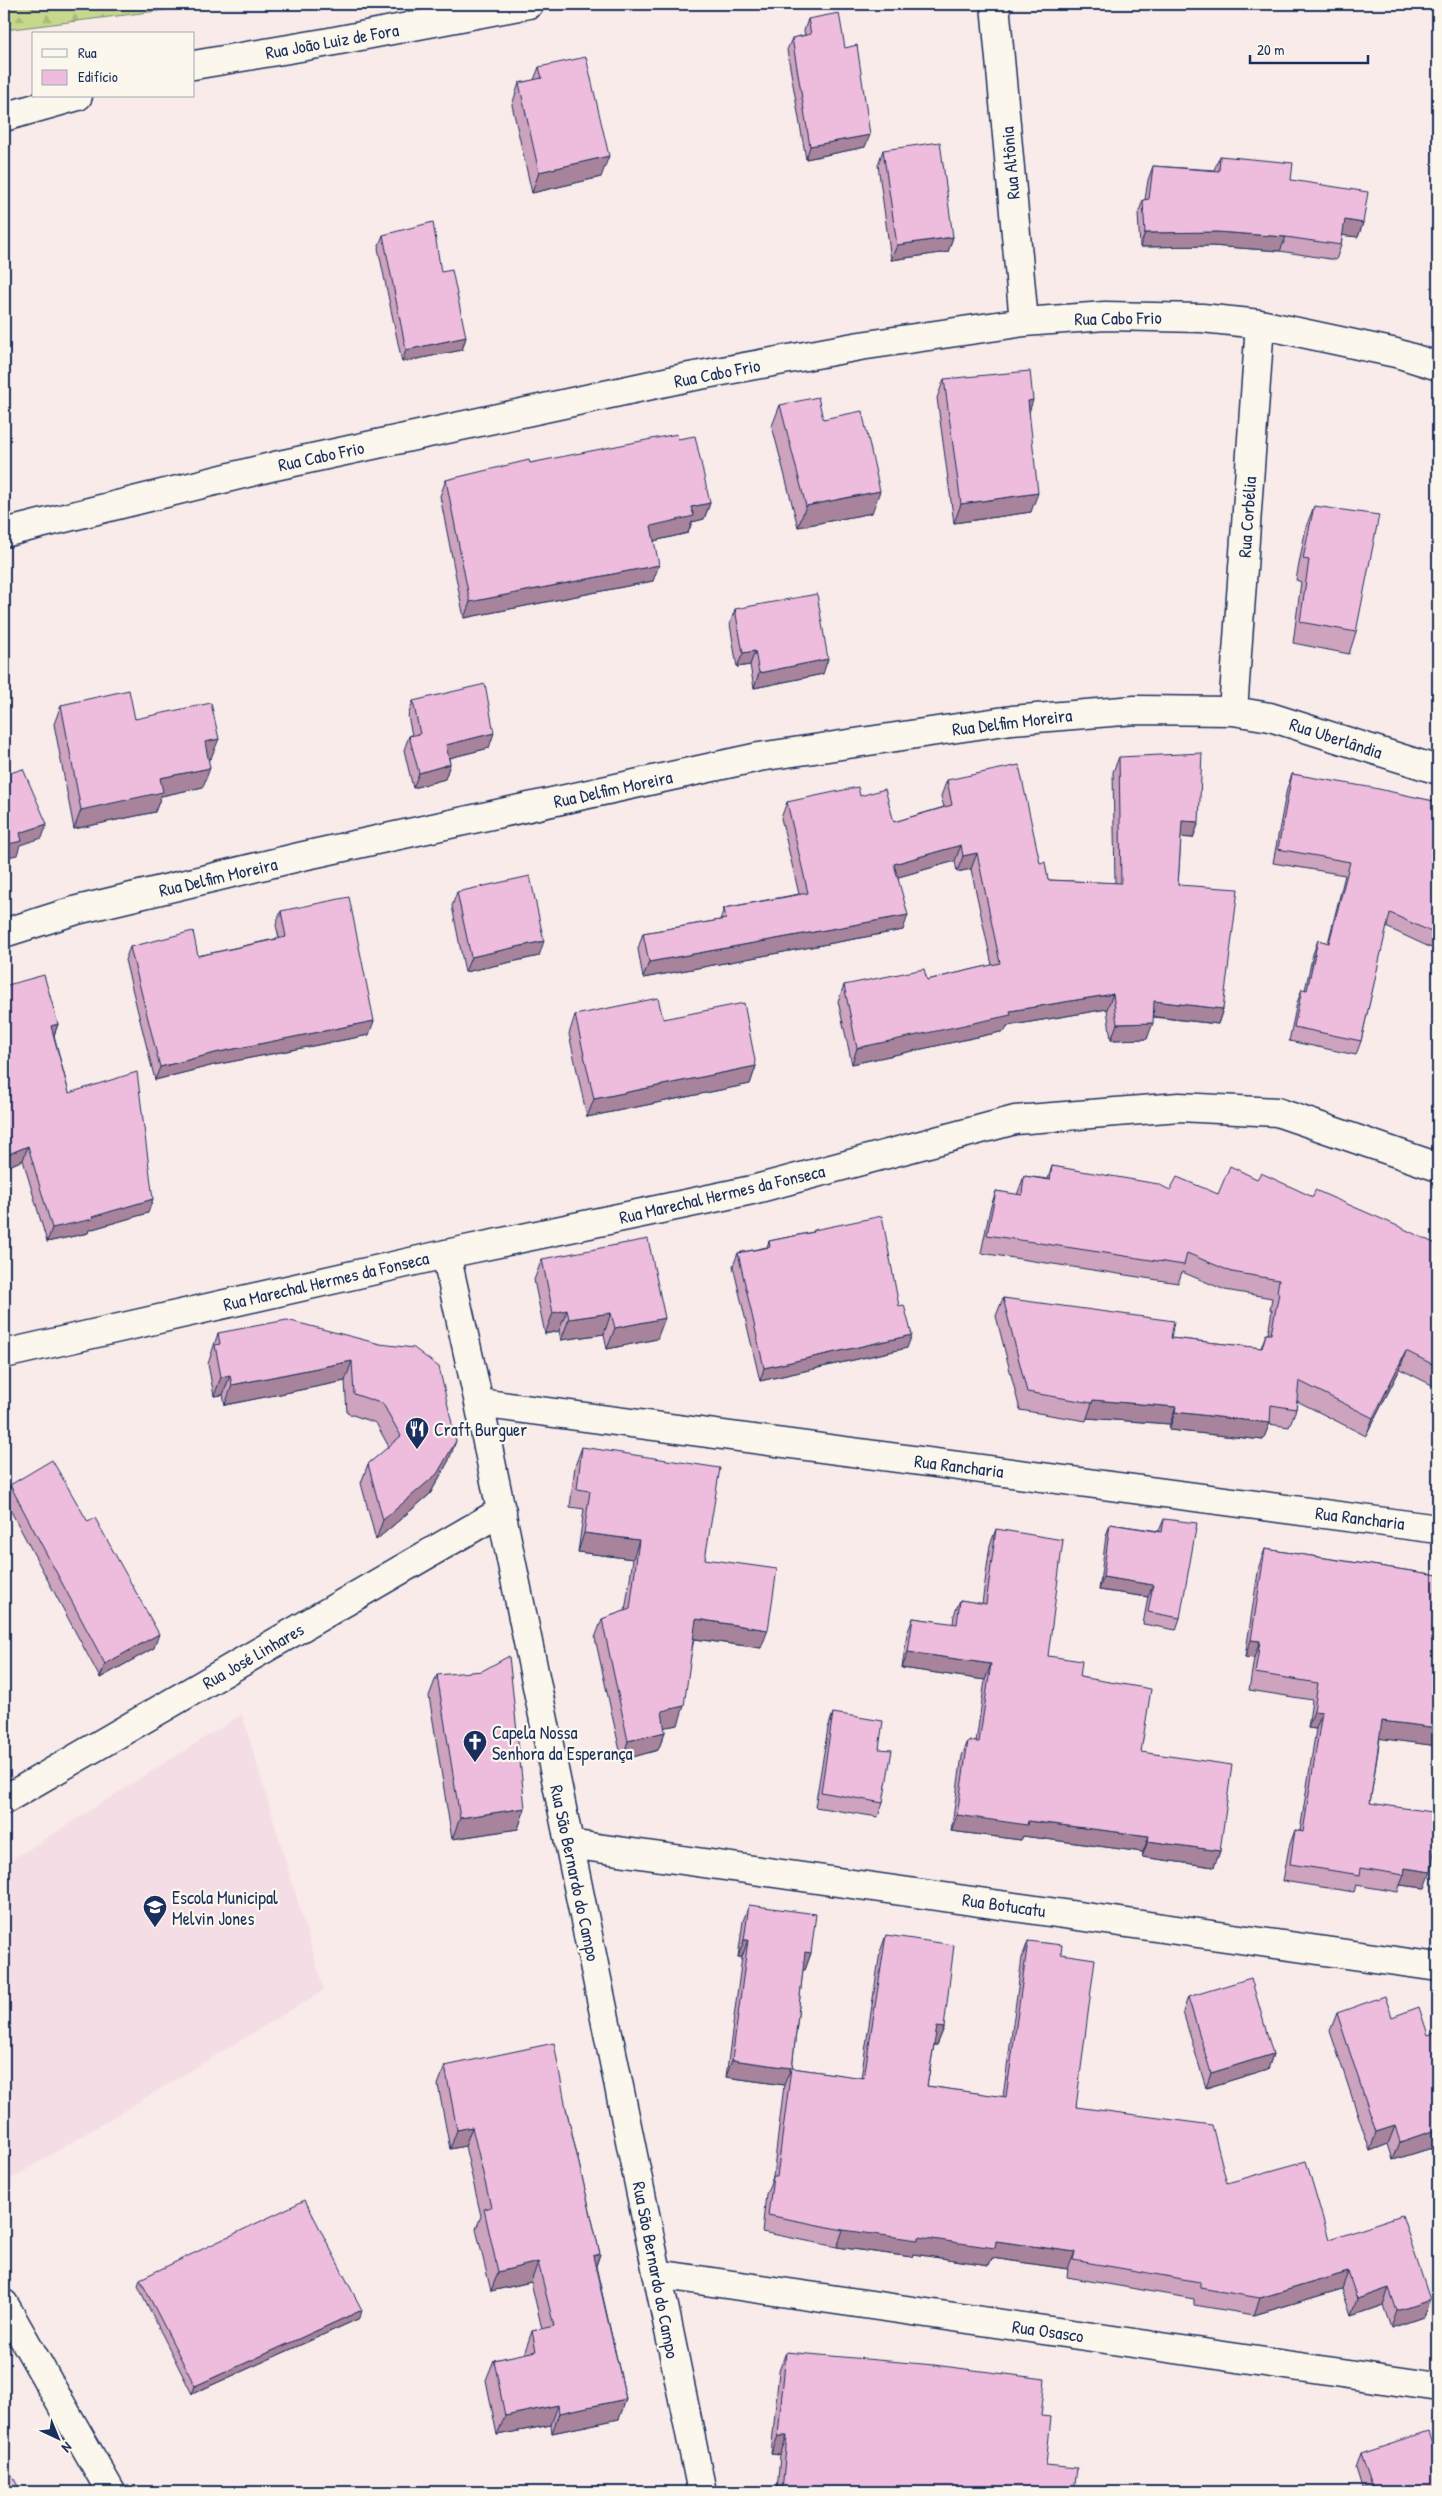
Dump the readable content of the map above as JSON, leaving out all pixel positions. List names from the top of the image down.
{
  "streets": {
    "street": [
      "Rua João Luiz de Fora",
      "Rua Altônia",
      "Rua Cabo Frio",
      "Rua Corbélia",
      "Rua Delfim Moreira",
      "Rua Uberlândia",
      "Rua Marechal Hermes da Fonseca",
      "Rua Rancharia",
      "Rua José Linhares",
      "Rua São Bernardo do Campo",
      "Rua Botucatu",
      "Rua Osasco"
    ]
  },
  "crossings": [
    ["Rua Altônia", "Rua Cabo Frio"],
    ["Rua Cabo Frio", "Rua Corbélia"],
    ["Rua Corbélia", "Rua Delfim Moreira"],
    ["Rua Corbélia", "Rua Uberlândia"],
    ["Rua Delfim Moreira", "Rua Uberlândia"],
    ["Rua Marechal Hermes da Fonseca", "Rua São Bernardo do Campo"],
    ["Rua Rancharia", "Rua São Bernardo do Campo"],
    ["Rua José Linhares", "Rua São Bernardo do Campo"],
    ["Rua São Bernardo do Campo", "Rua Botucatu"],
    ["Rua São Bernardo do Campo", "Rua Osasco"]
  ],
  "places": {
    "restaurant": ["Craft Burguer"],
    "church": ["Capela Nossa Senhora da Esperança"],
    "school or university": ["Escola Municipal Melvin Jones"]
  },
  "legend": ["Rua", "Edifício"],
  "scale_bar": "20 m",
  "north": "bottom right"
}
